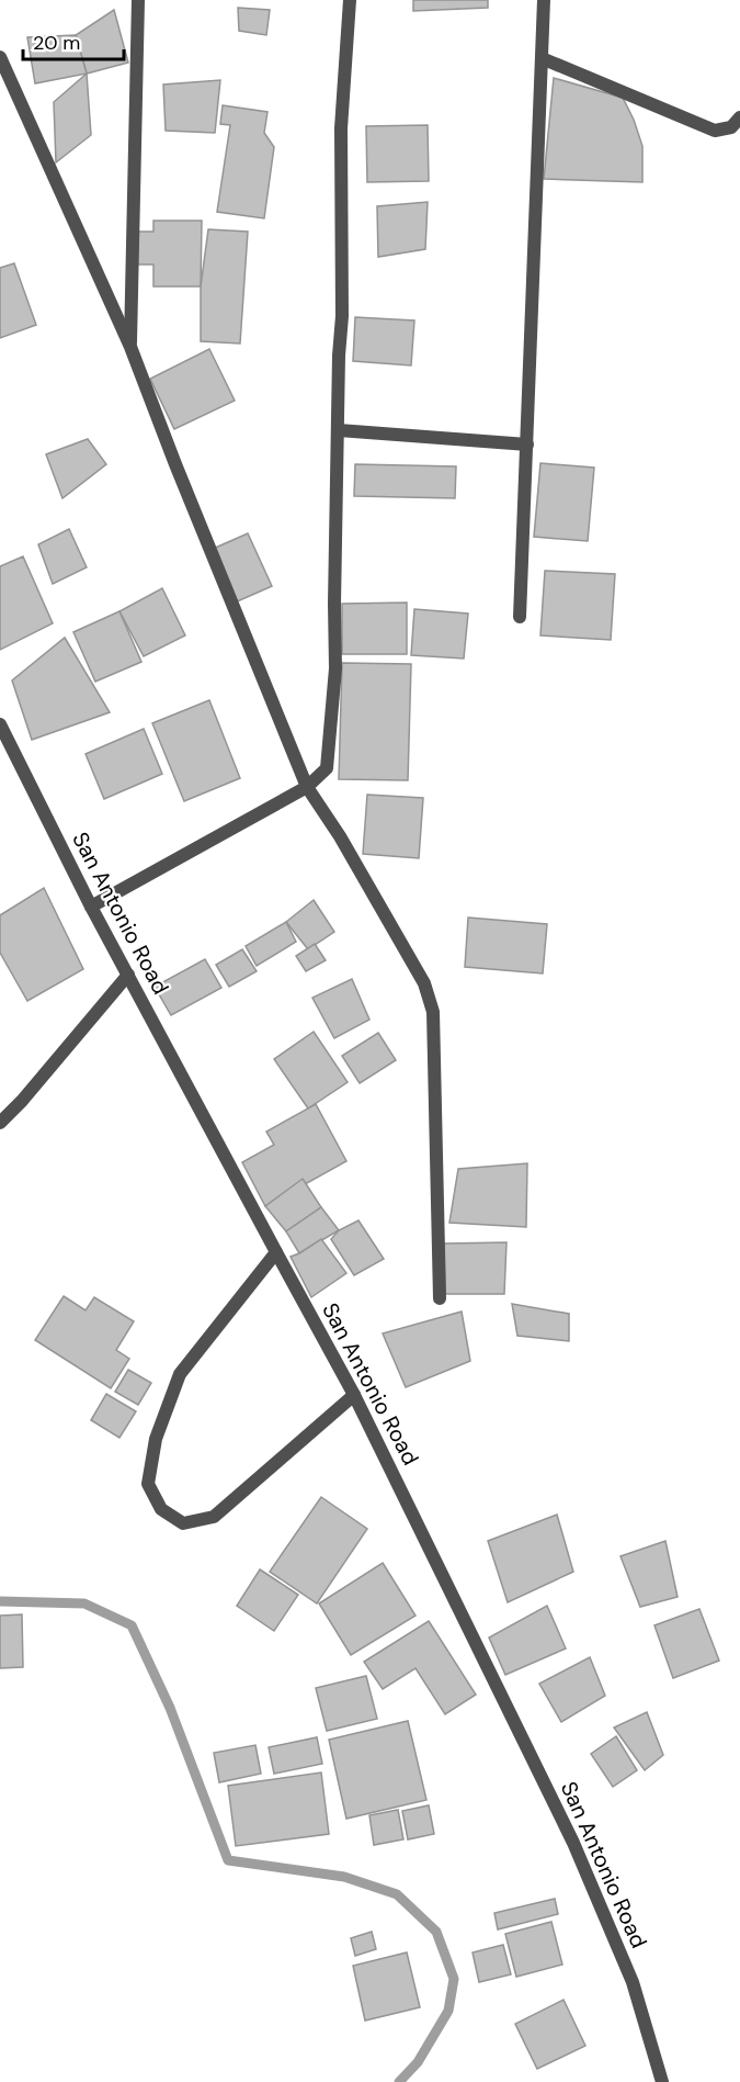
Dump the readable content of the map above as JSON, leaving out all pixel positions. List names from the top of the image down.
{
  "streets": {
    "street": ["San Antonio Road"]
  },
  "scale_bar": "20 m"
}
